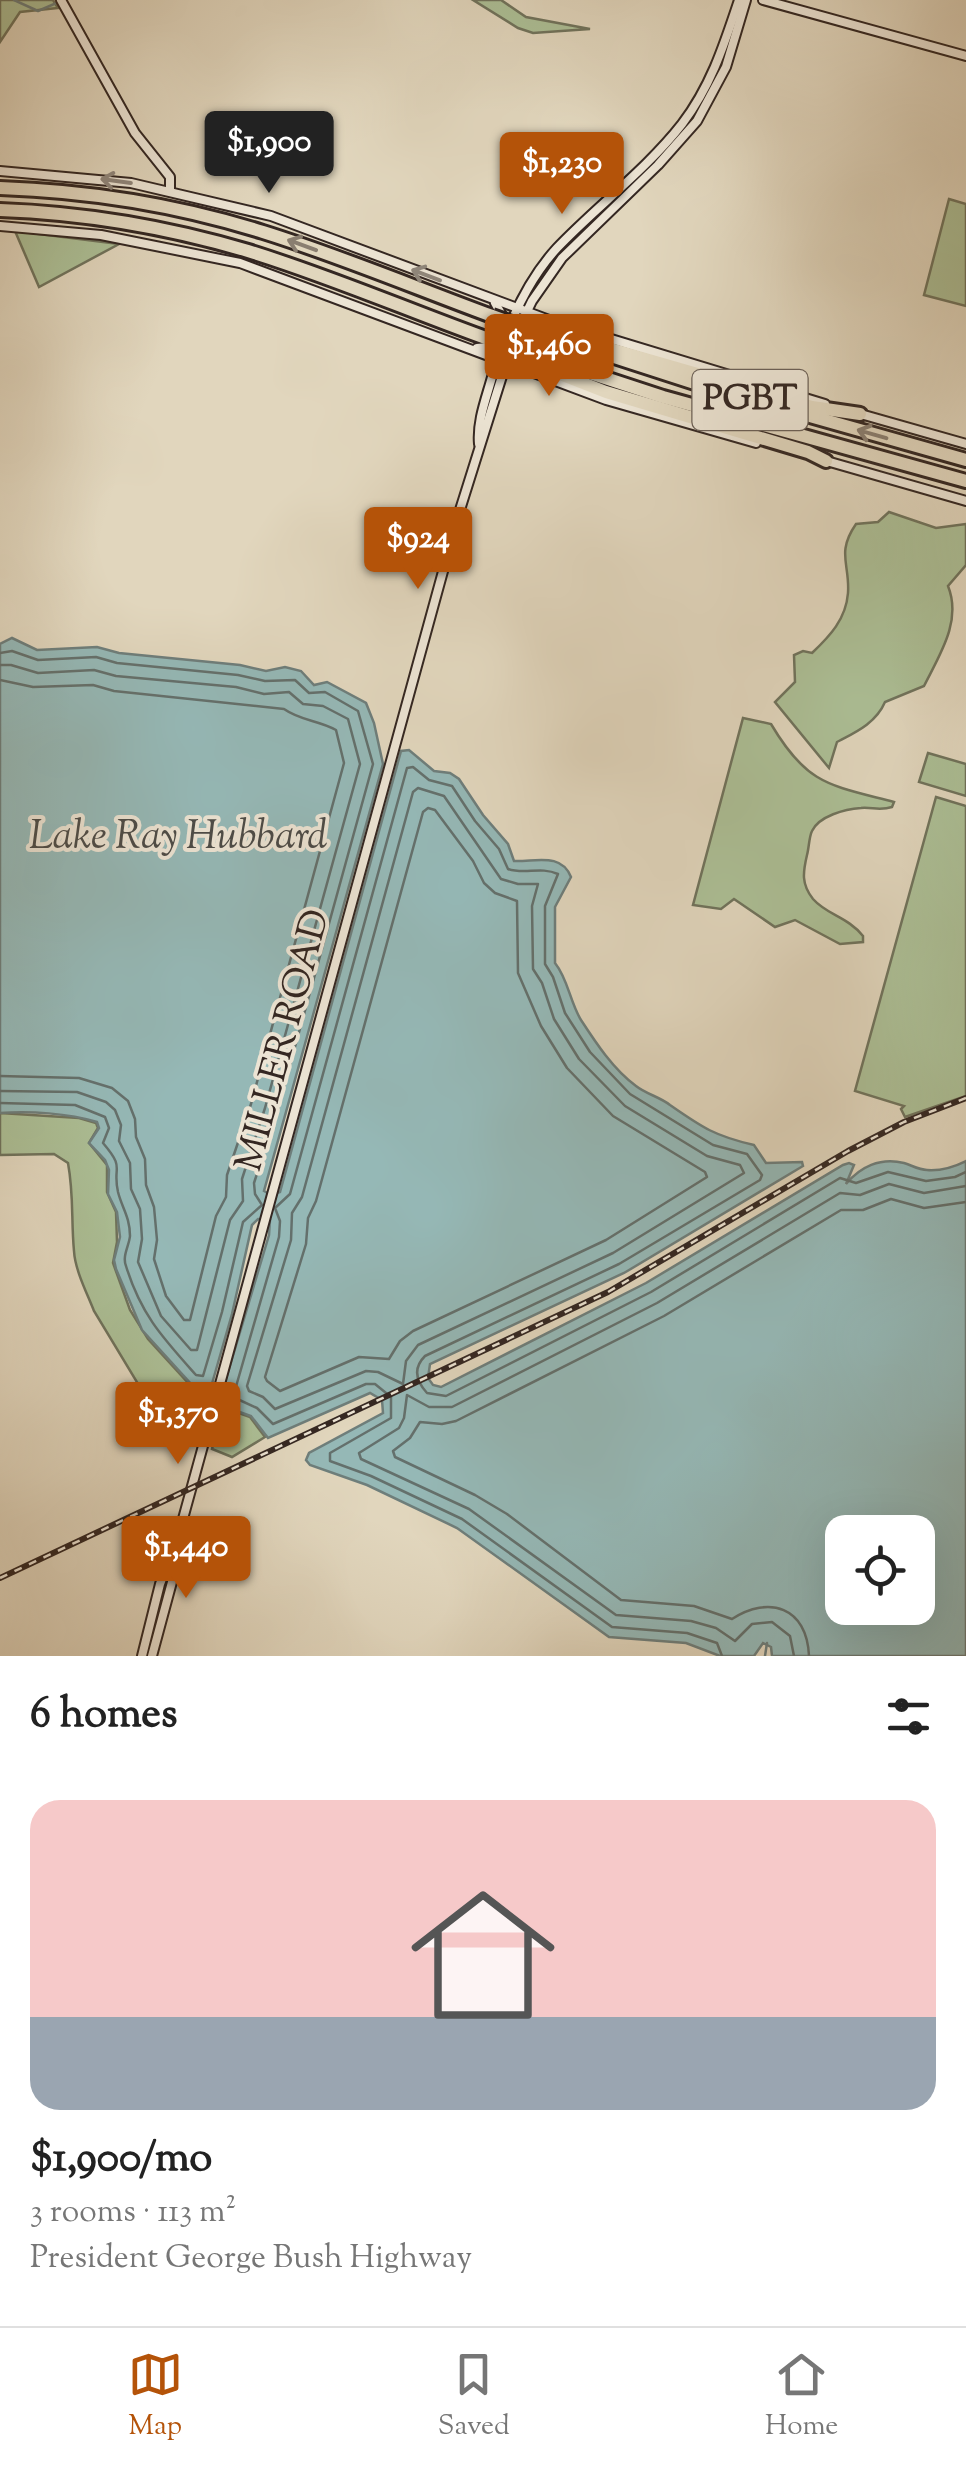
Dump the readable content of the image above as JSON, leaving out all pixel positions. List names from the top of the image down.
{
  "streets": {
    "highway": ["PGBT"],
    "main road": ["MILLER ROAD"]
  },
  "water": ["Lake Ray Hubbard"],
  "page": {
    "price": [
      "$1,900",
      "$1,230",
      "$1,460",
      "$924",
      "$1,370",
      "$1,440"
    ],
    "heading": "6 homes",
    "list": [
      {
        "name": "$1,900/mo",
        "note": "3 rooms · 113 m² · President George Bush Highway"
      }
    ],
    "tabs": ["Map", "Saved", "Home"]
  }
}
